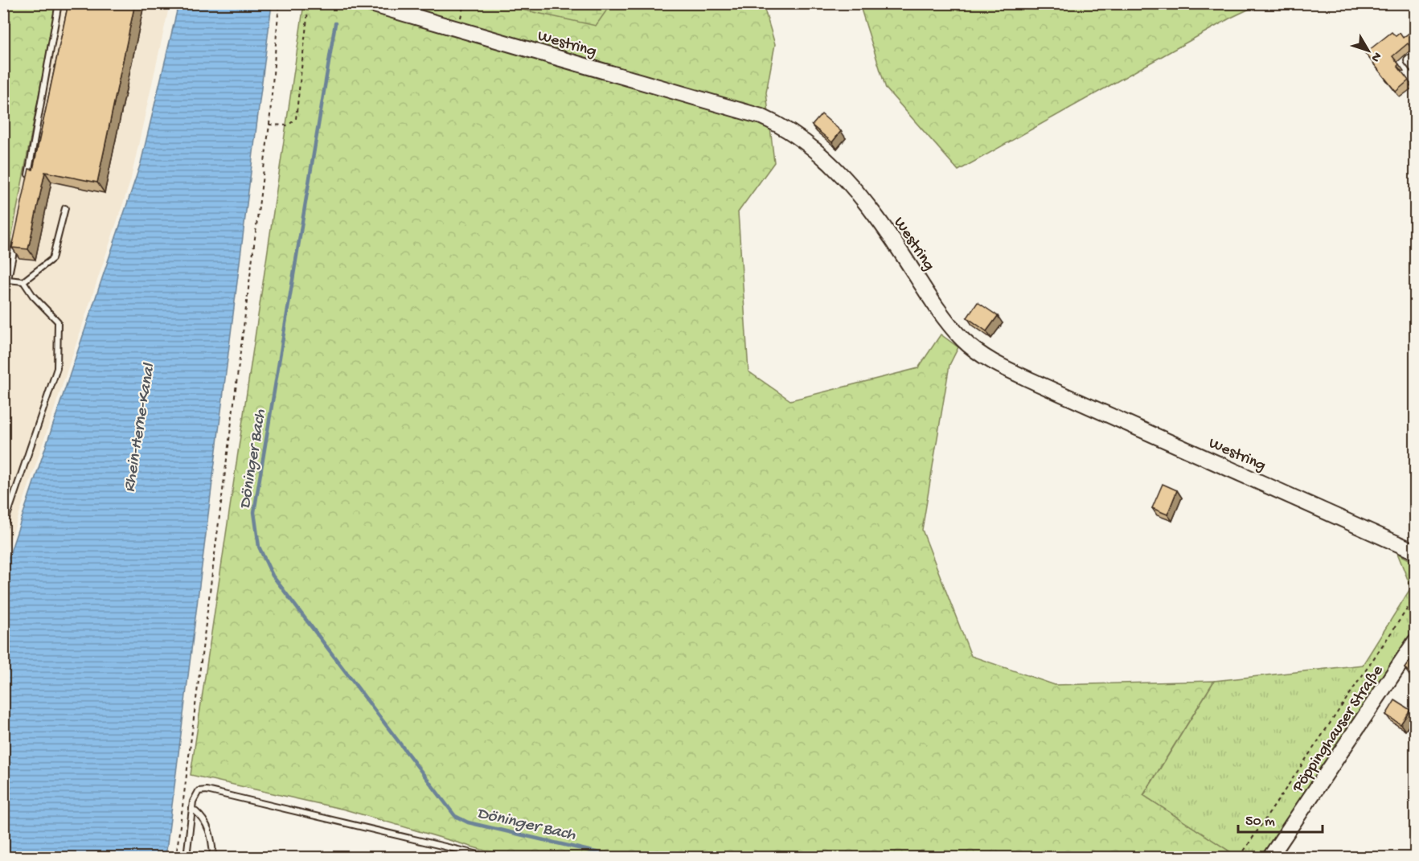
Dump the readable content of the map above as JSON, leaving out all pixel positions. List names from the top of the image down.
{
  "streets": {
    "main road": ["Westring", "Pöppinghauser Straße"]
  },
  "water": ["Rhein-Herne-Kanal", "Döninger Bach"],
  "scale_bar": "50 m",
  "north": "bottom right"
}
